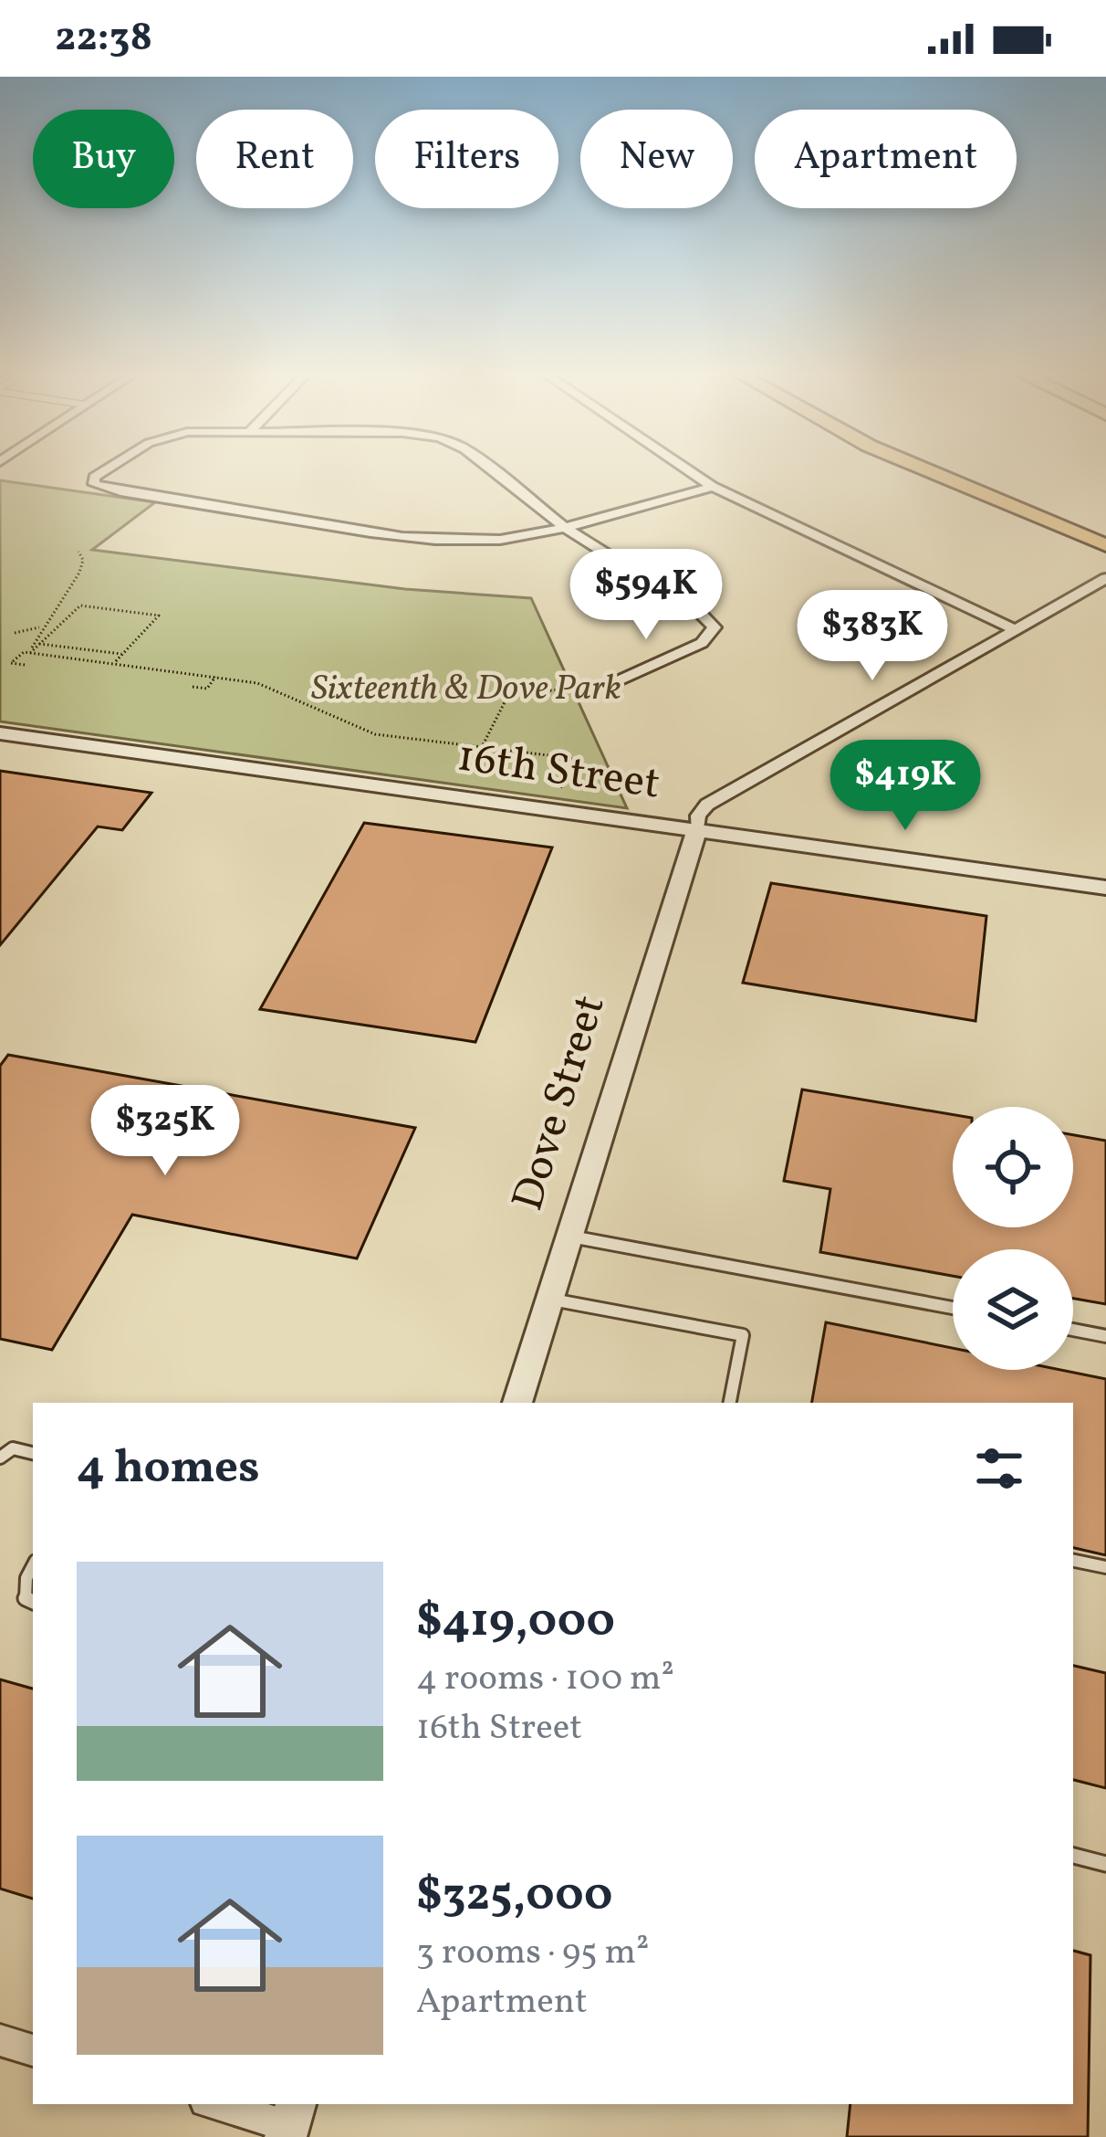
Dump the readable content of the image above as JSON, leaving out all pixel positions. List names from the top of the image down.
{
  "streets": {
    "street": ["16th Street", "Dove Street"]
  },
  "crossings": [
    ["16th Street", "Dove Street"]
  ],
  "parks": ["Sixteenth & Dove Park"],
  "page": {
    "status": "22:38",
    "chip": [
      "Buy",
      "Rent",
      "Filters",
      "New",
      "Apartment"
    ],
    "price": [
      "$594K",
      "$383K",
      "$419K",
      "$325K"
    ],
    "heading": "4 homes",
    "list": [
      {
        "name": "$419,000",
        "note": "4 rooms · 100 m² · 16th Street"
      },
      {
        "name": "$325,000",
        "note": "3 rooms · 95 m² · Apartment"
      }
    ]
  }
}
